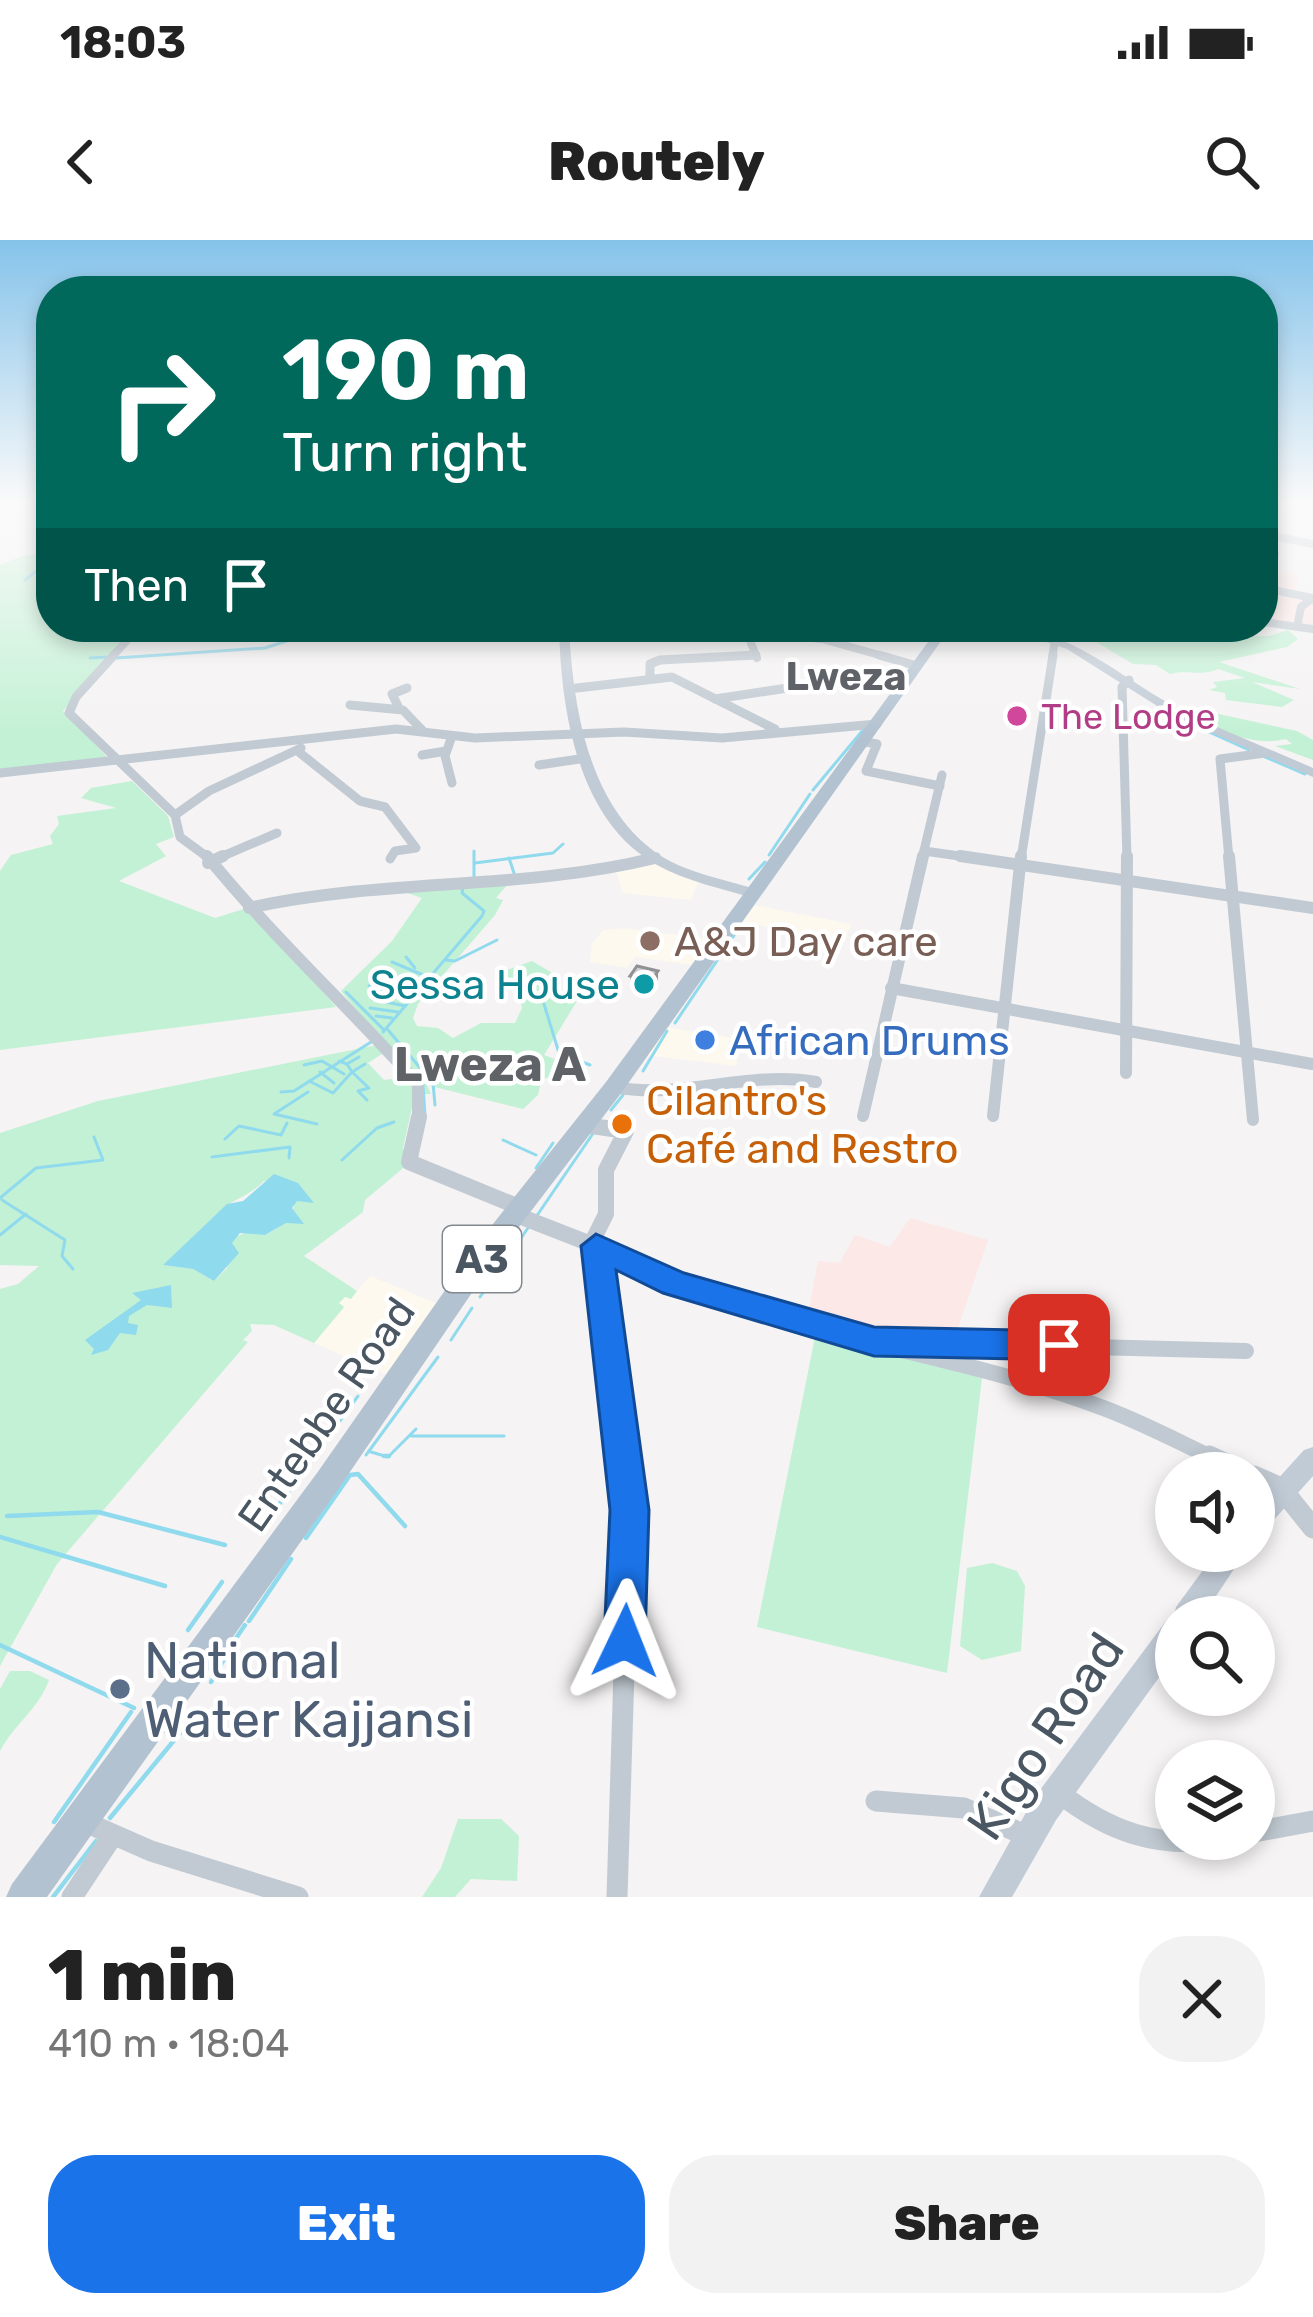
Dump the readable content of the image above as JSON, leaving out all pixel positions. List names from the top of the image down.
{
  "streets": {
    "main road": ["A3", "Entebbe Road"],
    "street": ["Kigo Road"]
  },
  "districts": ["Lweza", "Lweza A"],
  "places": [
    "The Lodge",
    "A&J Day care",
    "Sessa House",
    "African Drums",
    "Cilantro's Café and Restro",
    "National Water Kajjansi"
  ],
  "page": {
    "status": "18:03",
    "header": "Routely",
    "turn": ["190 m", "Turn right"],
    "then": "Then",
    "heading": ["1 min", "410 m · 18:04"],
    "buttons": ["Exit", "Share"]
  }
}
